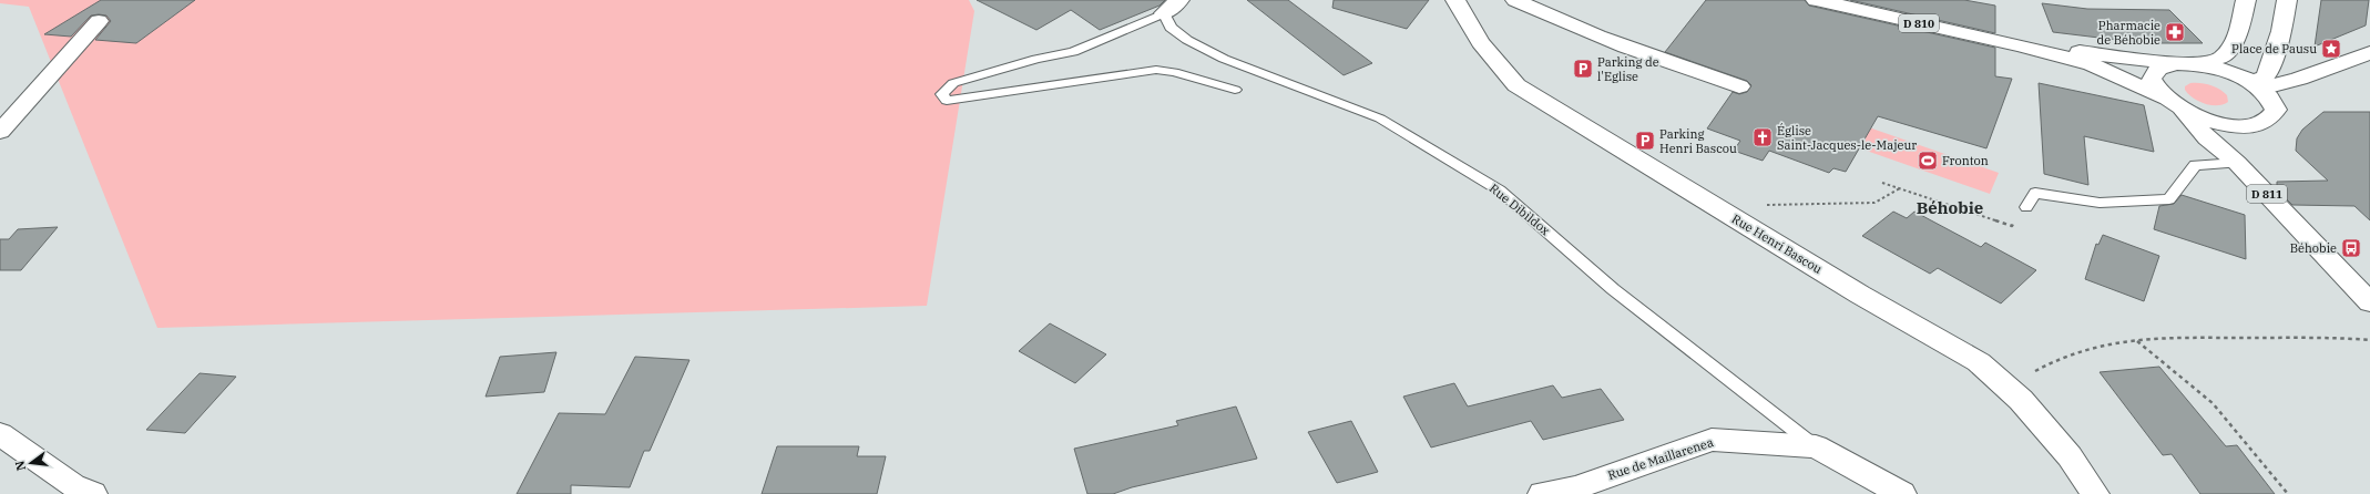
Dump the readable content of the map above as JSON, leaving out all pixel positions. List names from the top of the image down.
{
  "streets": {
    "street": [
      "D 810",
      "D 811",
      "Rue Henri Bascou",
      "Rue de Maillarenea"
    ],
    "lane": ["Rue Dibildox"]
  },
  "crossings": [
    ["D 810", "D 811"],
    ["Rue Dibildox", "Rue de Maillarenea"]
  ],
  "districts": ["Béhobie"],
  "places": {
    "pharmacy": ["Pharmacie de Béhobie"],
    "place": ["Place de Pausu"],
    "parking": ["Parking de l'Eglise", "Parking Henri Bascou"],
    "church": ["Église Saint-Jacques-le-Majeur"],
    "sports": ["Fronton"],
    "bus stop": ["Béhobie"]
  },
  "north": "left"
}
